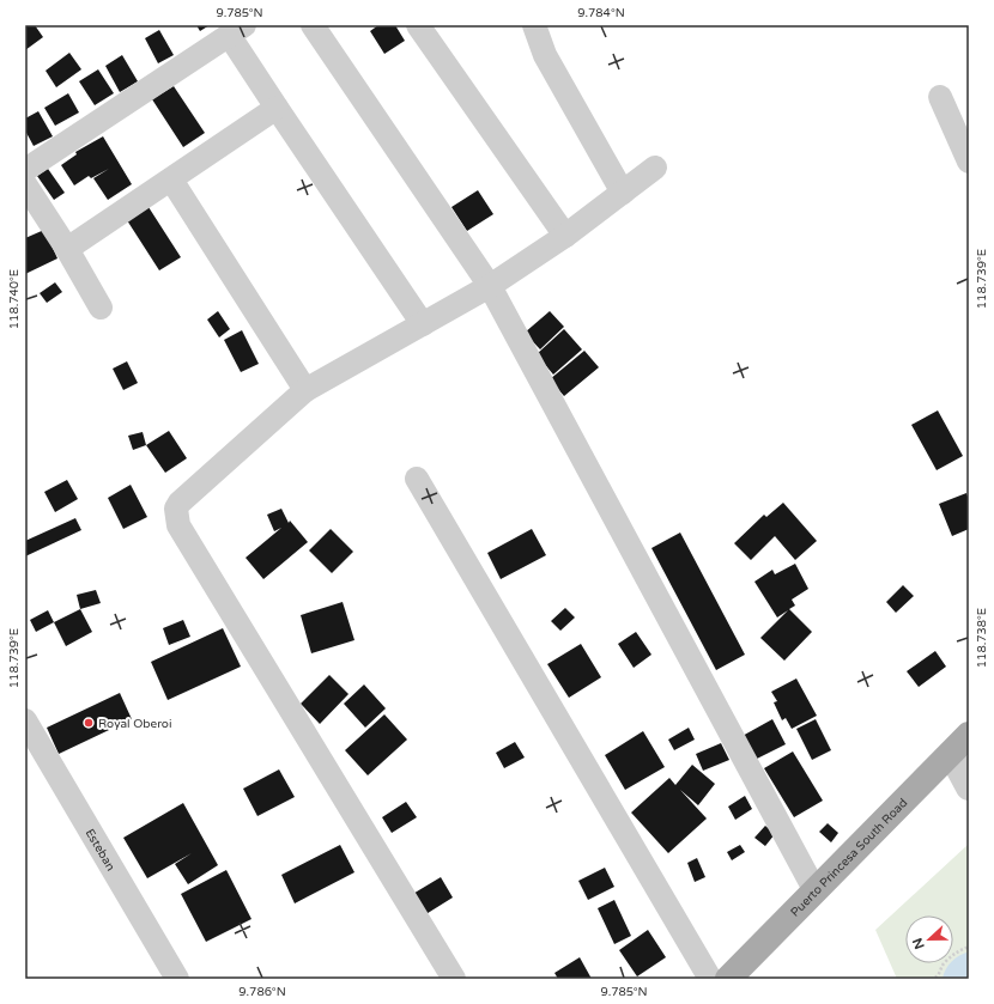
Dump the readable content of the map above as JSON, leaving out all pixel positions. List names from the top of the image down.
{
  "streets": {
    "main road": ["Puerto Princesa South Road"],
    "street": ["Esteban"]
  },
  "places": ["Royal Oberoi"],
  "north": "left",
  "coordinates": [
    "9.785°N",
    "9.784°N",
    "118.739°E",
    "118.740°E",
    "118.738°E",
    "9.786°N"
  ]
}
